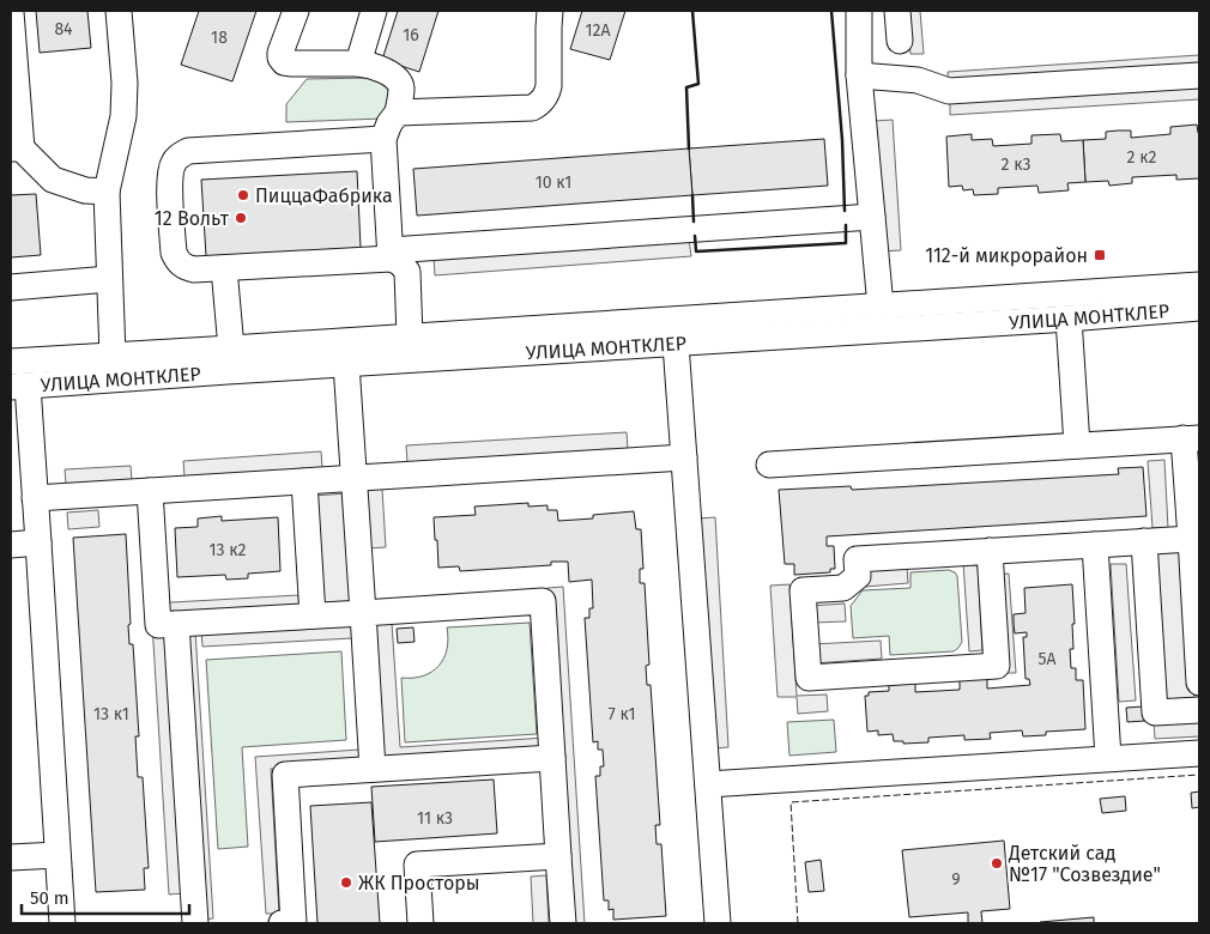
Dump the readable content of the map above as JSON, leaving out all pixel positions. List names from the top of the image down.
{
  "streets": {
    "street": ["УЛИЦА МОНТКЛЕР"]
  },
  "places": {
    "other": [
      "ПиццаФабрика",
      "12 Вольт",
      "Детский сад №17 \"Созвездие\"",
      "ЖК Просторы"
    ],
    "transit": ["112-й микрорайон"]
  },
  "house_numbers": [
    "84",
    "12А",
    "16",
    "18",
    "2 к2",
    "2 к3",
    "10 к1",
    "13 к2",
    "5А",
    "13 к1",
    "7 к1",
    "11 к3",
    "9"
  ],
  "scale_bar": "50 m"
}
